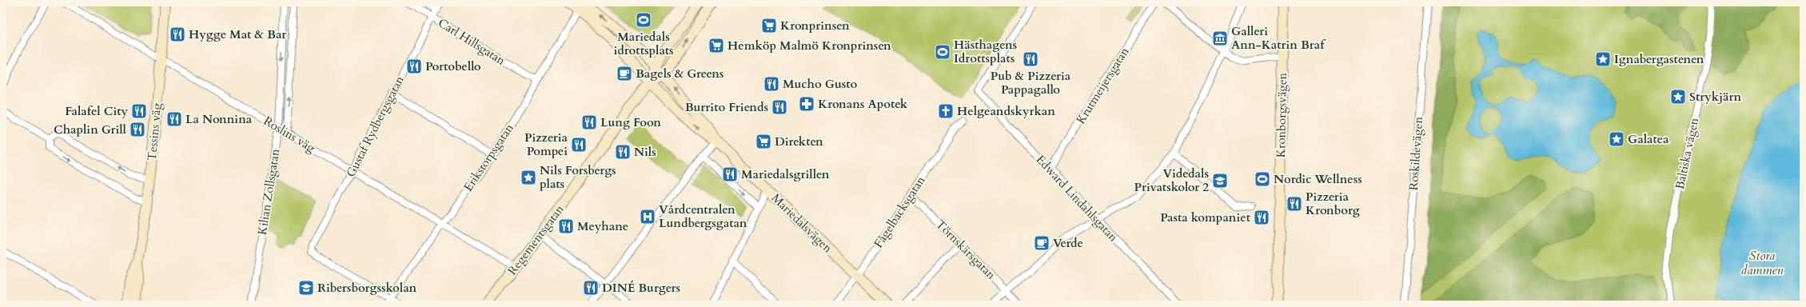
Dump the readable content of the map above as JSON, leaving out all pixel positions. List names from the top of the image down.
{
  "streets": {
    "street": [
      "Carl Hillsgatan",
      "Krutmeijersgatan",
      "Kronborgsvägen",
      "Gustaf Rydbergsgatan",
      "Tessins väg",
      "Roslins väg",
      "Roskildevägen",
      "Baltiska vägen",
      "Erikstorpsgatan",
      "Kilian Zollsgatan",
      "Edward Lindahlsgatan",
      "Fågelbacksgatan",
      "Mariedalsvägen",
      "Regementsgatan",
      "Törnskärsgatan"
    ]
  },
  "crossings": [
    ["Carl Hillsgatan", "Gustaf Rydbergsgatan"],
    ["Carl Hillsgatan", "Erikstorpsgatan"],
    ["Krutmeijersgatan", "Edward Lindahlsgatan"],
    ["Gustaf Rydbergsgatan", "Roslins väg"],
    ["Gustaf Rydbergsgatan", "Erikstorpsgatan"],
    ["Tessins väg", "Roslins väg"],
    ["Roslins väg", "Erikstorpsgatan"],
    ["Roslins väg", "Kilian Zollsgatan"],
    ["Roslins väg", "Regementsgatan"],
    ["Erikstorpsgatan", "Mariedalsvägen"],
    ["Fågelbacksgatan", "Mariedalsvägen"],
    ["Fågelbacksgatan", "Törnskärsgatan"],
    ["Mariedalsvägen", "Regementsgatan"]
  ],
  "water": ["Stora dammen"],
  "places": {
    "sports": ["Mariedals idrottsplats", "Hästhagens Idrottsplats", "Nordic Wellness"],
    "supermarket": ["Kronprinsen", "Hemköp Malmö Kronprinsen", "Direkten"],
    "restaurant": [
      "Hygge Mat & Bar",
      "Pub & Pizzeria Pappagallo",
      "Portobello",
      "Mucho Gusto",
      "Burrito Friends",
      "Falafel City",
      "La Nonnina",
      "Lung Foon",
      "Chaplin Grill",
      "Pizzeria Pompei",
      "Nils",
      "Mariedalsgrillen",
      "Pizzeria Kronborg",
      "Pasta kompaniet",
      "Meyhane",
      "DINÉ Burgers"
    ],
    "museum": ["Galleri Ann-Katrin Braf"],
    "place": [
      "Ignabergastenen",
      "Strykjärn",
      "Galatea",
      "Nils Forsbergs plats"
    ],
    "cafe": ["Bagels & Greens", "Verde"],
    "pharmacy": ["Kronans Apotek"],
    "church": ["Helgeandskyrkan"],
    "school or university": ["Videdals Privatskolor 2", "Ribersborgsskolan"],
    "hospital": ["Vårdcentralen Lundbergsgatan"]
  }
}
